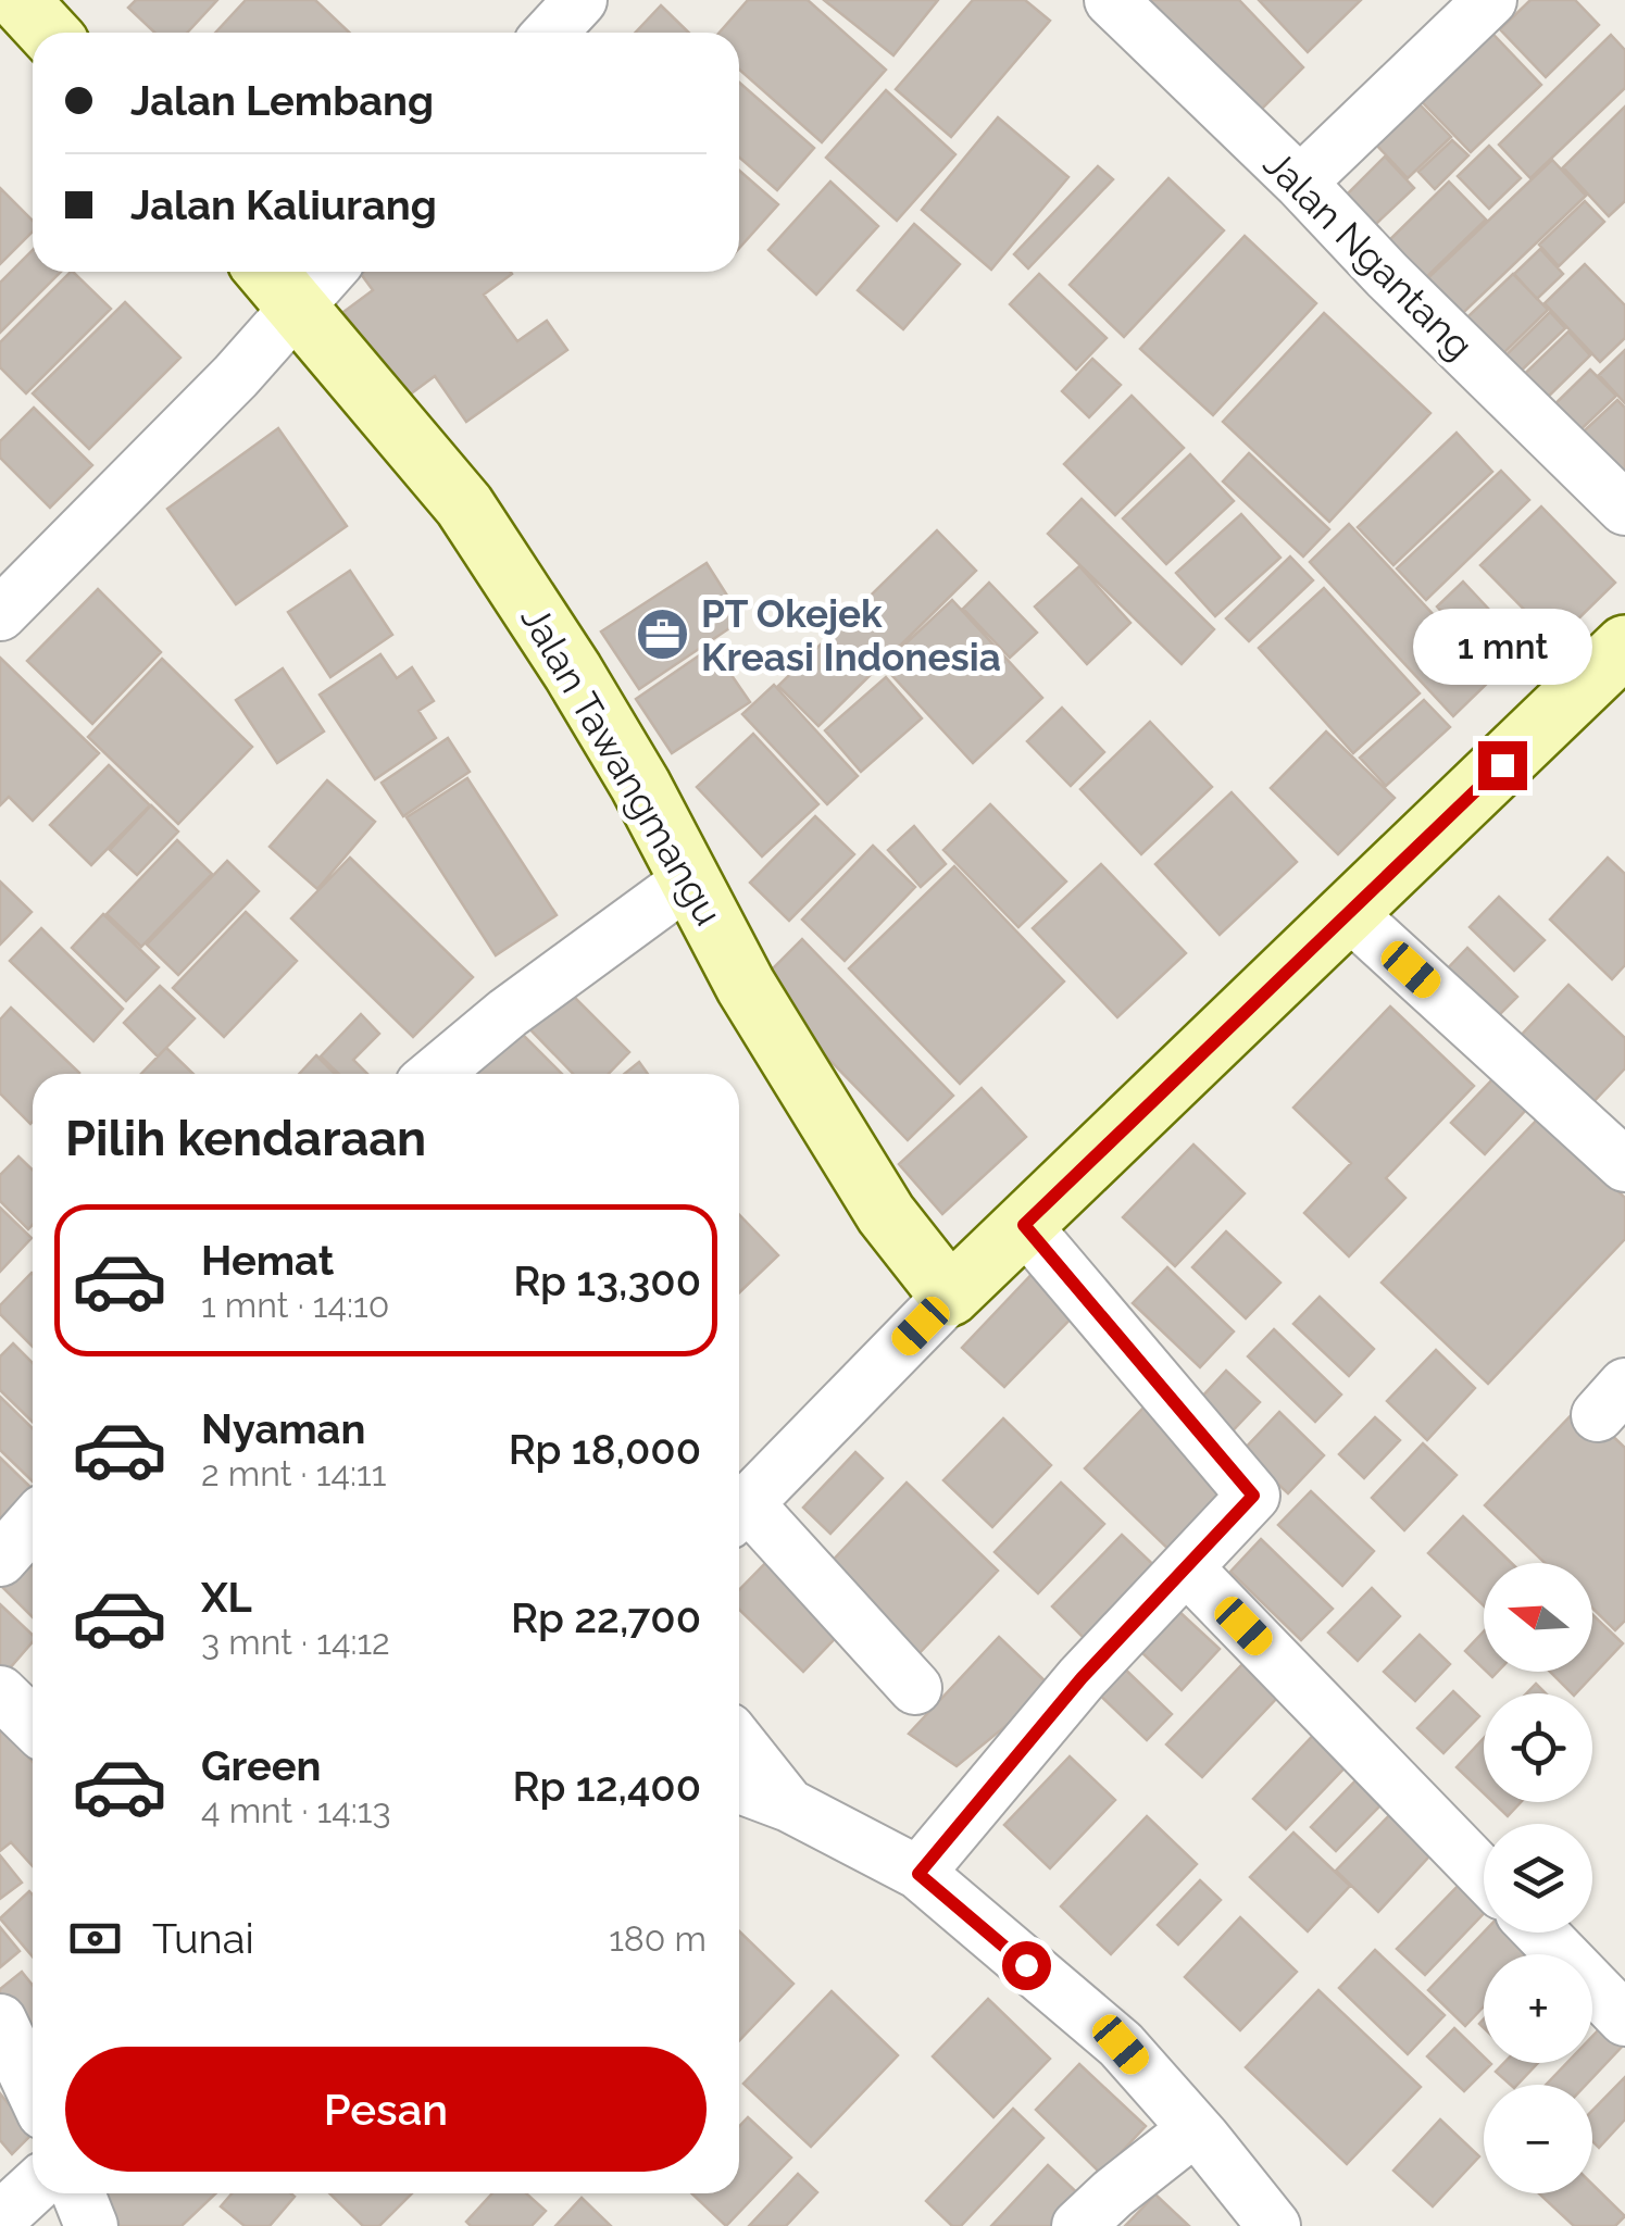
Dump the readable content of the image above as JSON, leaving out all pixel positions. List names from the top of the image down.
{
  "streets": {
    "main road": ["Jalan Tawangmangu"],
    "street": ["Jalan Ngantang"]
  },
  "places": {
    "office": ["PT Okejek Kreasi Indonesia"]
  },
  "north": "left",
  "page": {
    "banner": ["Jalan Lembang", "Jalan Kaliurang"],
    "bubble": "1 mnt",
    "heading": "Pilih kendaraan",
    "list": [
      {
        "name": "Hemat",
        "note": "1 mnt · 14:10",
        "value": "Rp 13,300"
      },
      {
        "name": "Nyaman",
        "note": "2 mnt · 14:11",
        "value": "Rp 18,000"
      },
      {
        "name": "XL",
        "note": "3 mnt · 14:12",
        "value": "Rp 22,700"
      },
      {
        "name": "Green",
        "note": "4 mnt · 14:13",
        "value": "Rp 12,400"
      }
    ],
    "map_buttons": ["+", "−"],
    "pay": ["Tunai", "180 m"],
    "buttons": "Pesan"
  }
}
